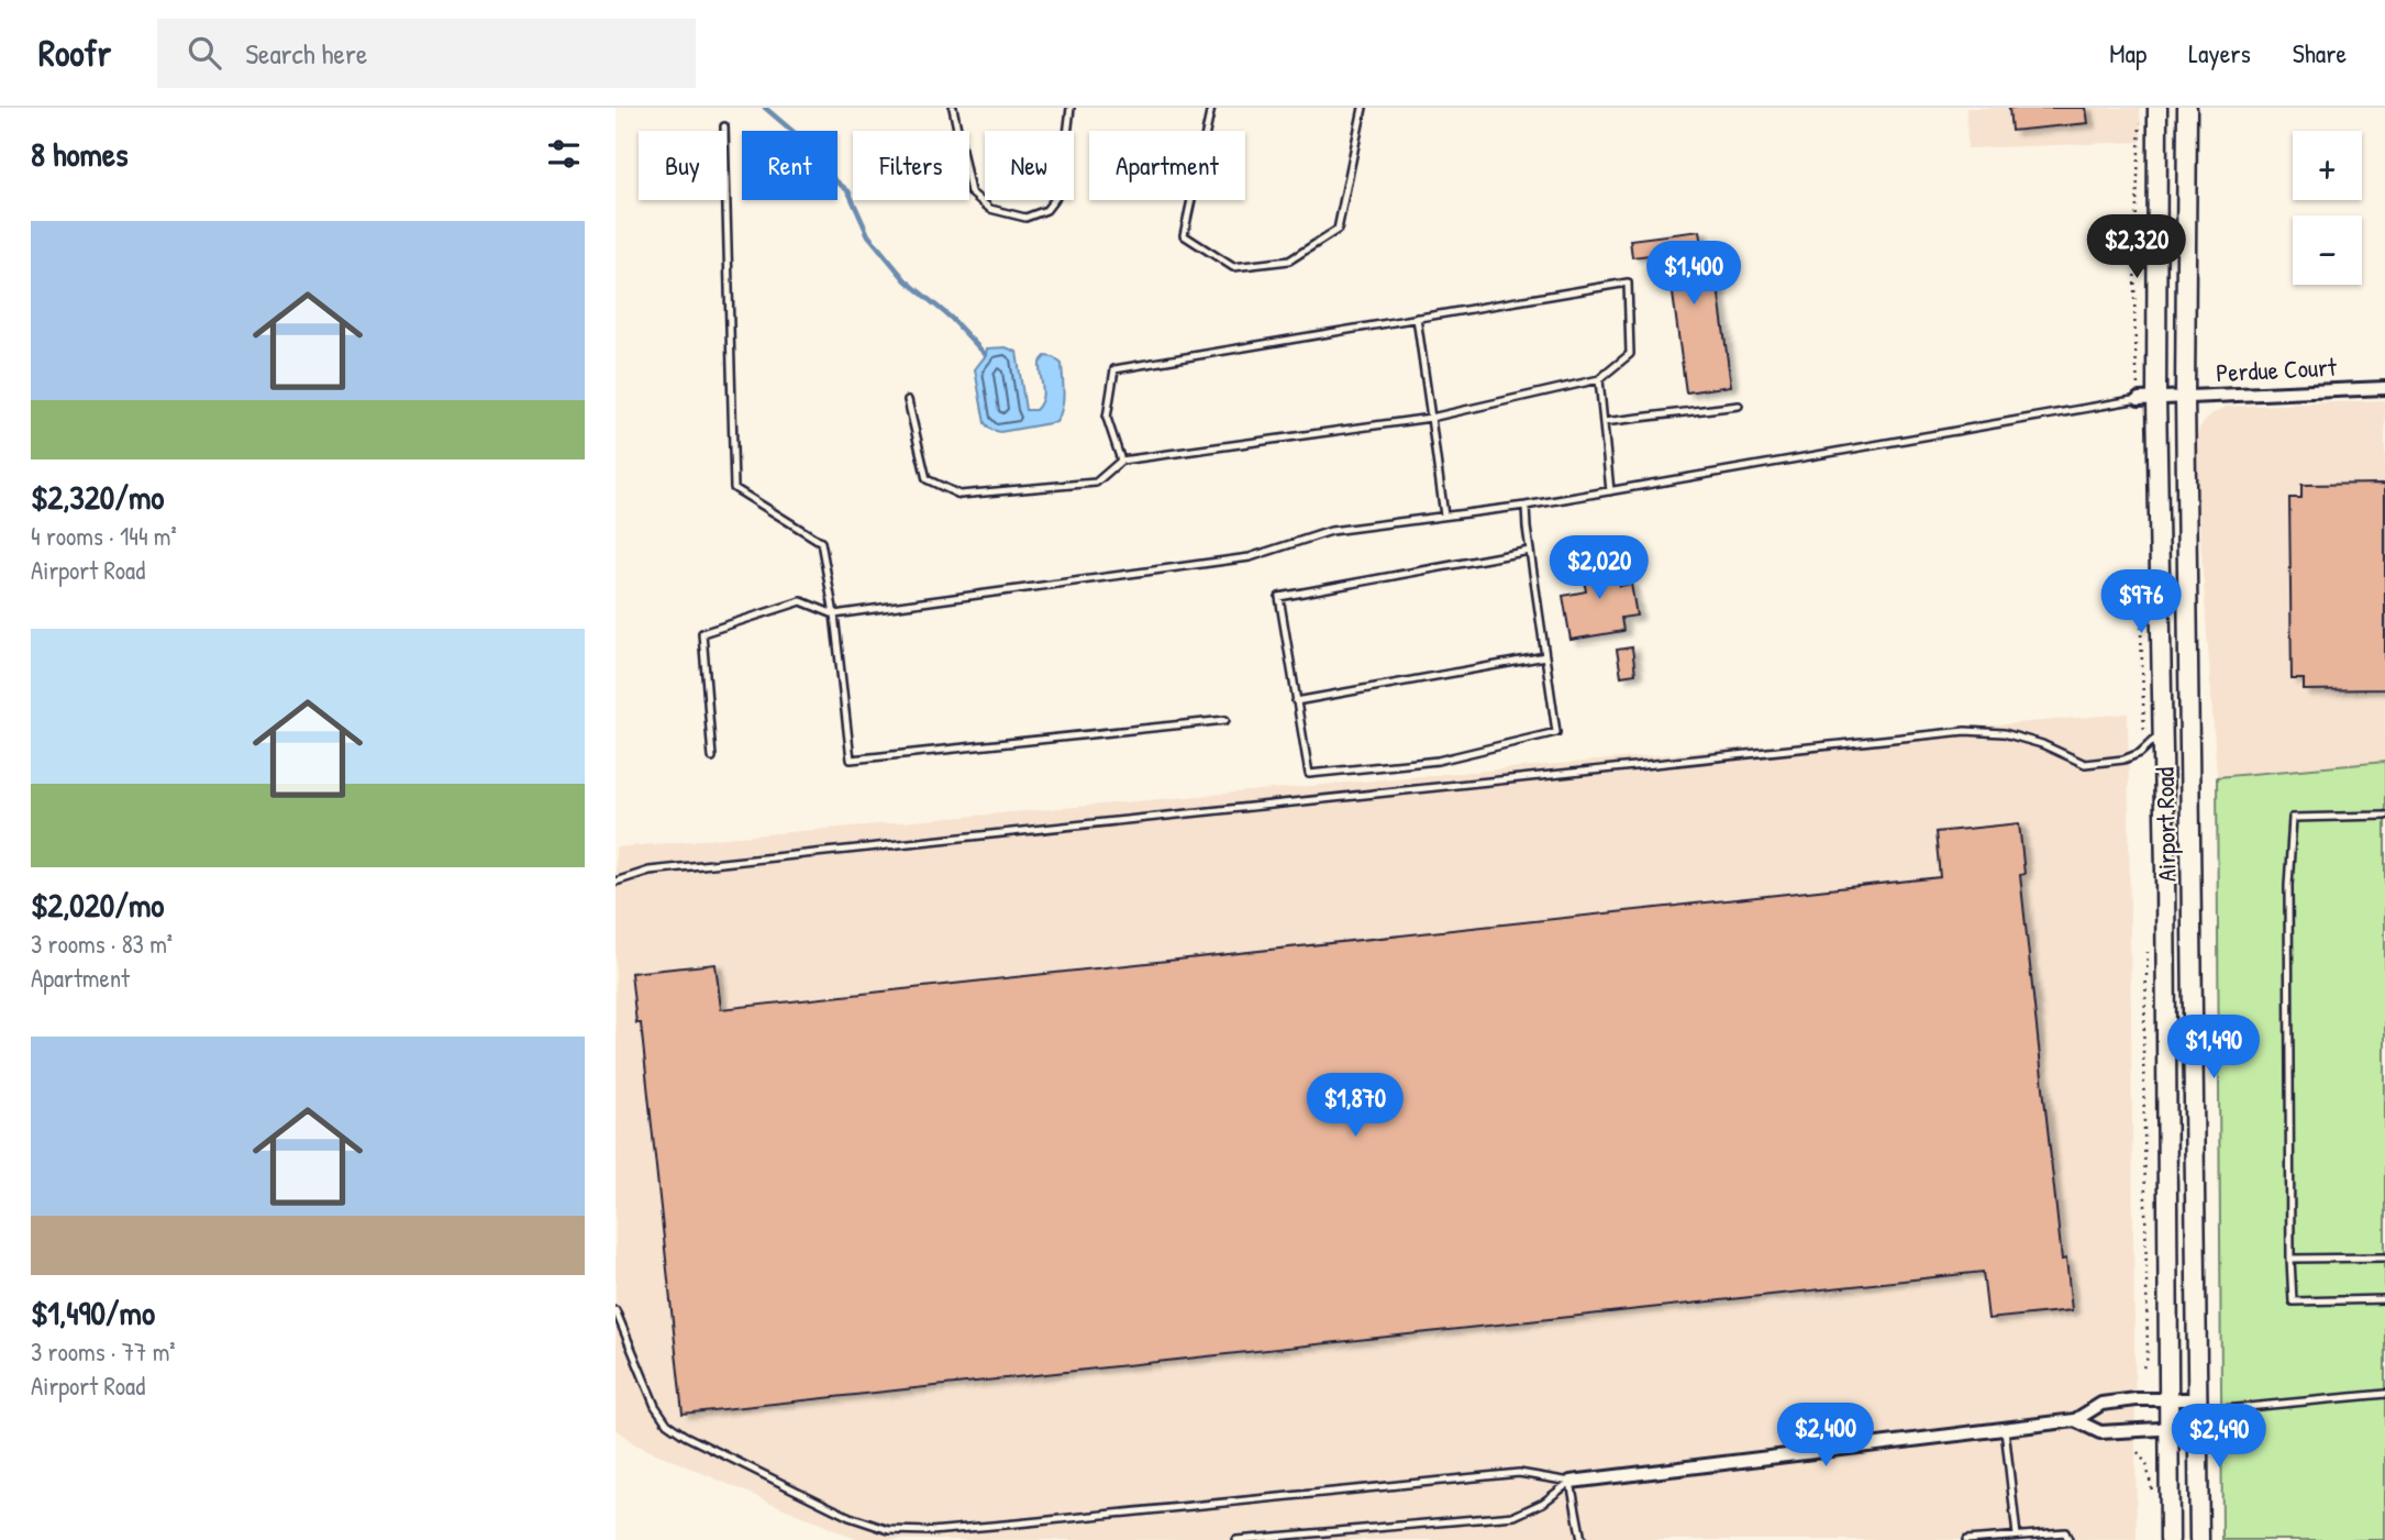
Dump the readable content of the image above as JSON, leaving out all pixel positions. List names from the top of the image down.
{
  "streets": {
    "main road": ["Airport Road"],
    "street": ["Perdue Court"]
  },
  "crossings": [
    ["Perdue Court", "Airport Road"]
  ],
  "page": {
    "header": "Roofr",
    "search": "Search here",
    "nav": ["Map", "Layers", "Share"],
    "heading": "8 homes",
    "map_buttons": ["+", "−"],
    "chip": [
      "Buy",
      "Rent",
      "Filters",
      "New",
      "Apartment"
    ],
    "list": [
      {
        "name": "$2,320/mo",
        "note": "4 rooms · 144 m² · Airport Road"
      },
      {
        "name": "$2,020/mo",
        "note": "3 rooms · 83 m² · Apartment"
      },
      {
        "name": "$1,490/mo",
        "note": "3 rooms · 77 m² · Airport Road"
      }
    ],
    "price": [
      "$2,320",
      "$1,400",
      "$2,020",
      "$976",
      "$1,490",
      "$1,870",
      "$2,400",
      "$2,490"
    ]
  }
}
